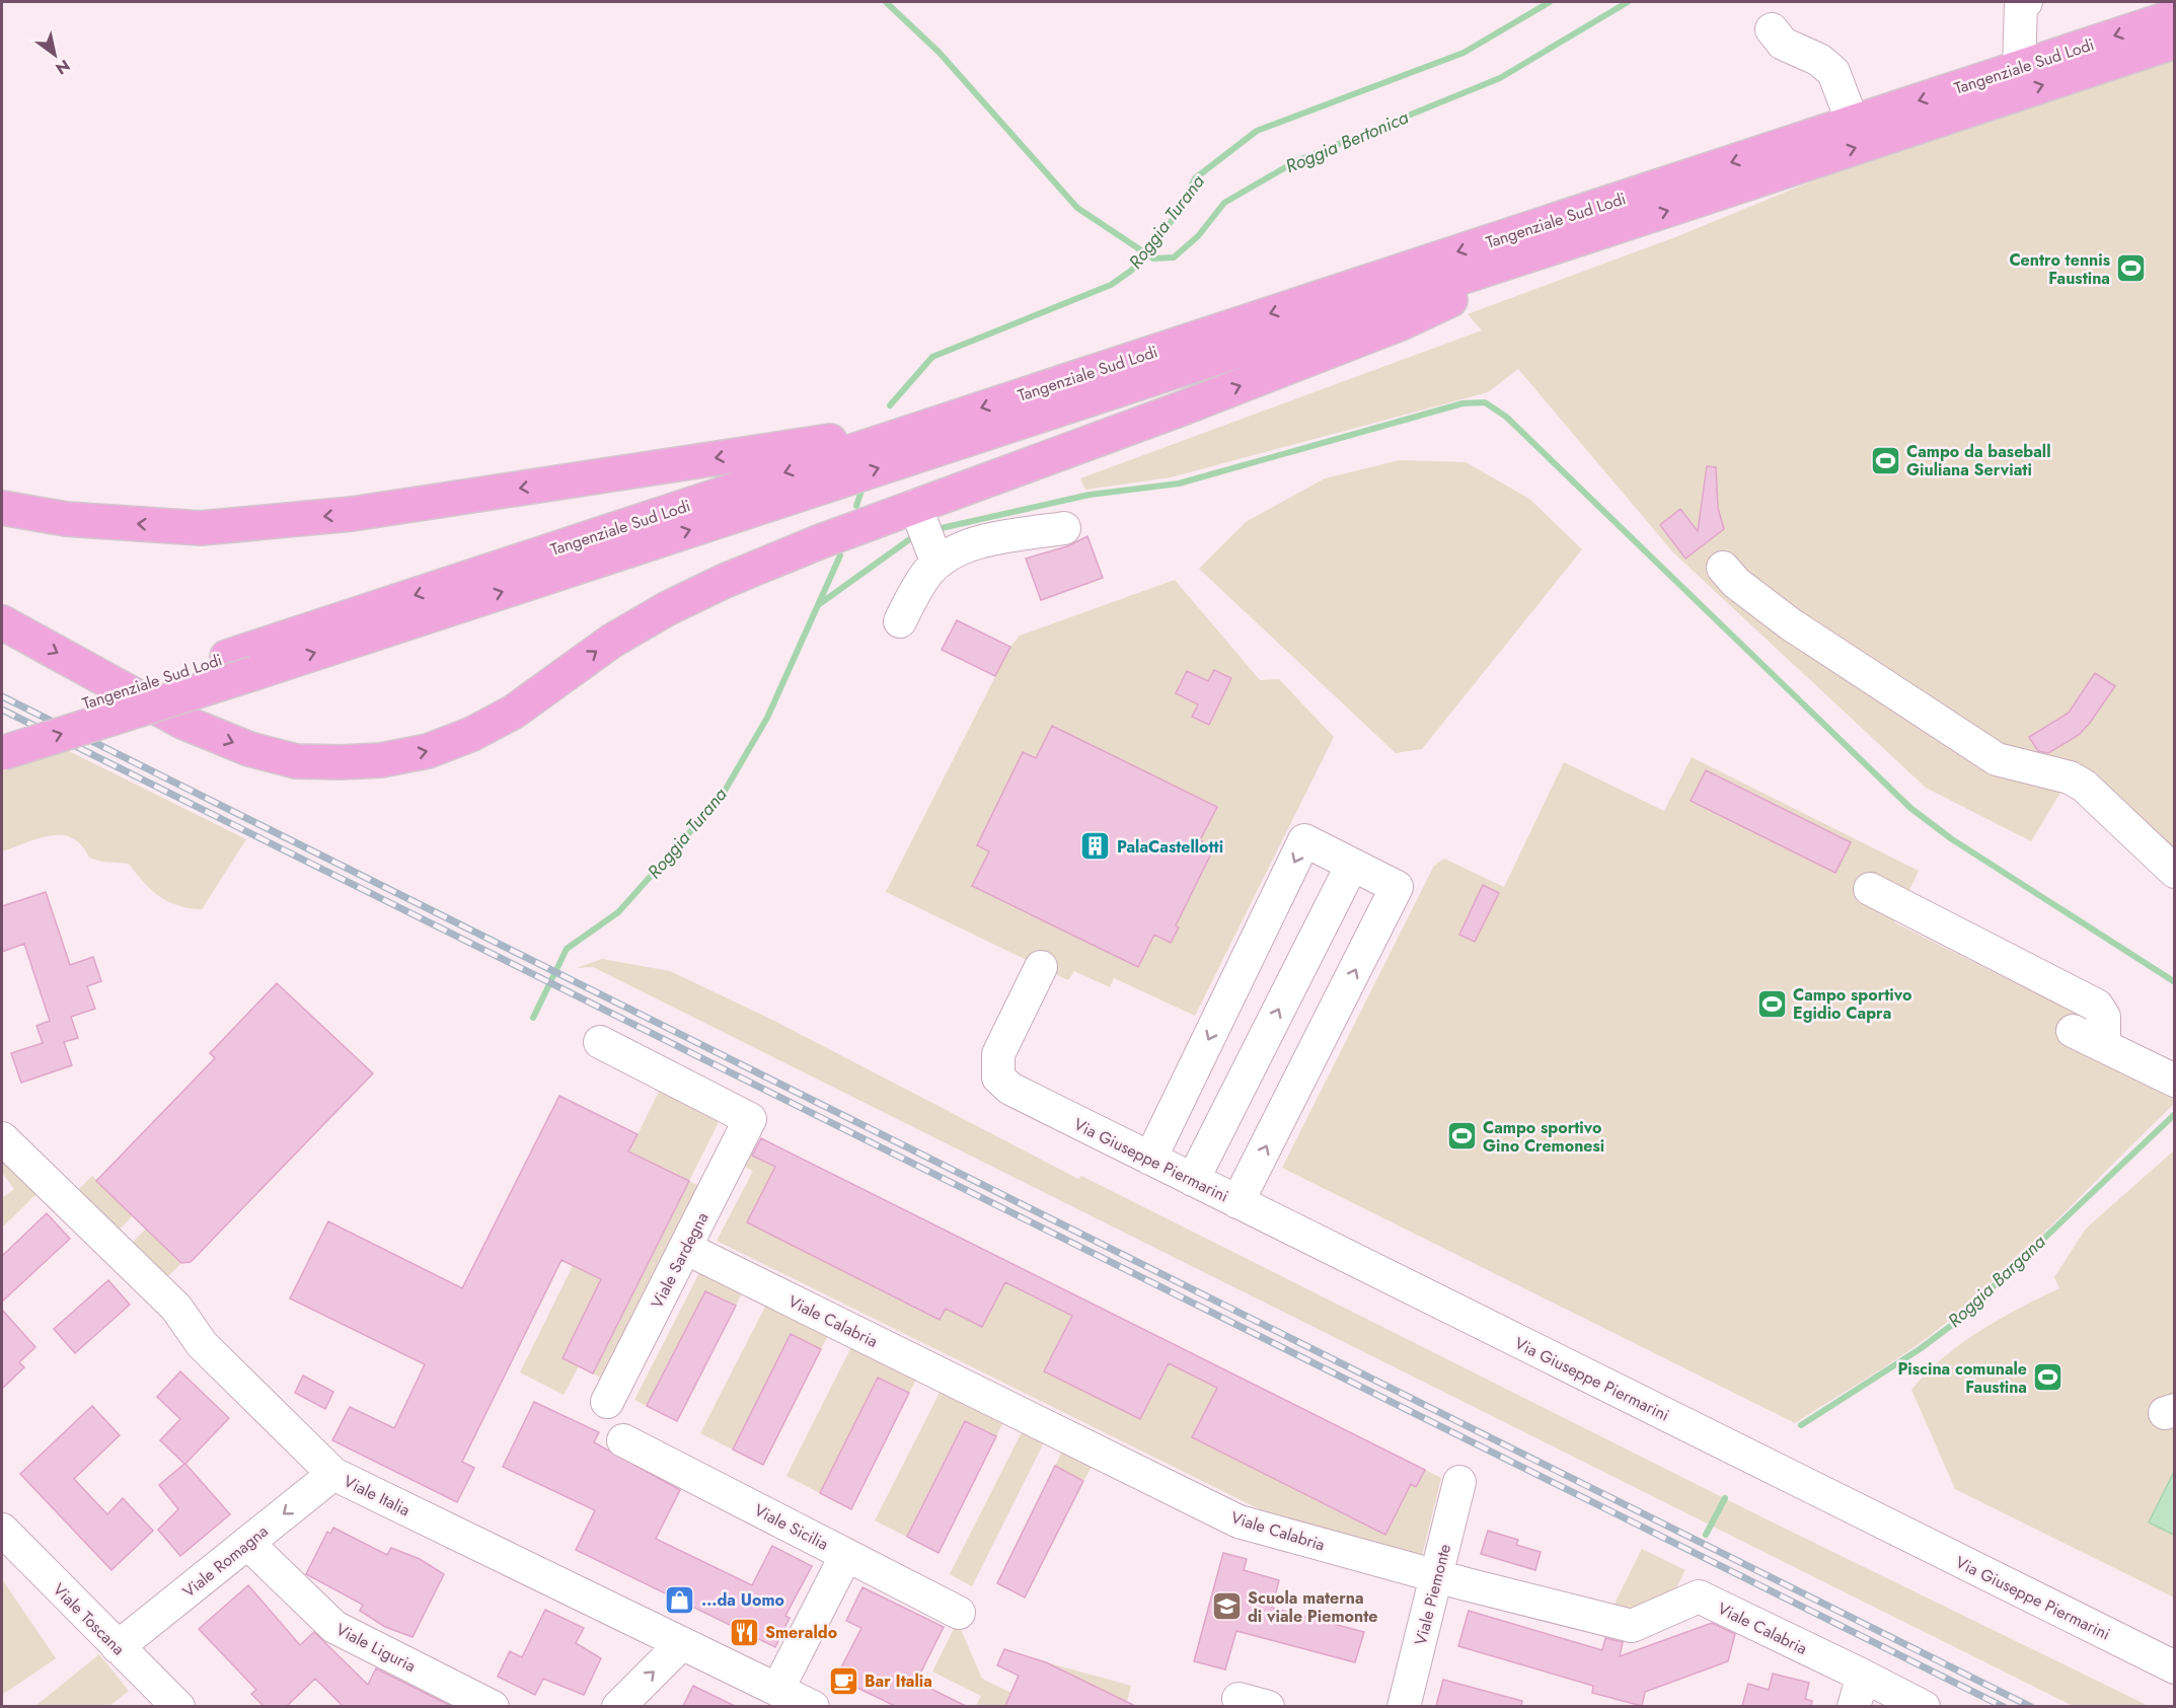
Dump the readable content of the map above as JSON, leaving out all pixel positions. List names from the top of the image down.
{
  "streets": {
    "highway": ["Tangenziale Sud Lodi"],
    "street": [
      "Via Giuseppe Piermarini",
      "Viale Sardegna",
      "Viale Calabria",
      "Viale Italia",
      "Viale Sicilia",
      "Viale Romagna",
      "Viale Piemonte",
      "Viale Toscana",
      "Viale Liguria"
    ]
  },
  "crossings": [
    ["Viale Sardegna", "Viale Calabria"],
    ["Viale Calabria", "Viale Piemonte"],
    ["Viale Italia", "Viale Romagna"],
    ["Viale Romagna", "Viale Toscana"],
    ["Viale Romagna", "Viale Liguria"]
  ],
  "one_way": ["Viale Romagna"],
  "water": ["Roggia Bertonica", "Roggia Turana", "Roggia Bargana"],
  "places": {
    "sports": [
      "Centro tennis Faustina",
      "Campo da baseball Giuliana Serviati",
      "Campo sportivo Egidio Capra",
      "Campo sportivo Gino Cremonesi",
      "Piscina comunale Faustina"
    ],
    "building": ["PalaCastellotti"],
    "shop": ["...da Uomo"],
    "school or university": ["Scuola materna di viale Piemonte"],
    "restaurant": ["Smeraldo"],
    "cafe": ["Bar Italia"]
  },
  "north": "bottom right"
}
